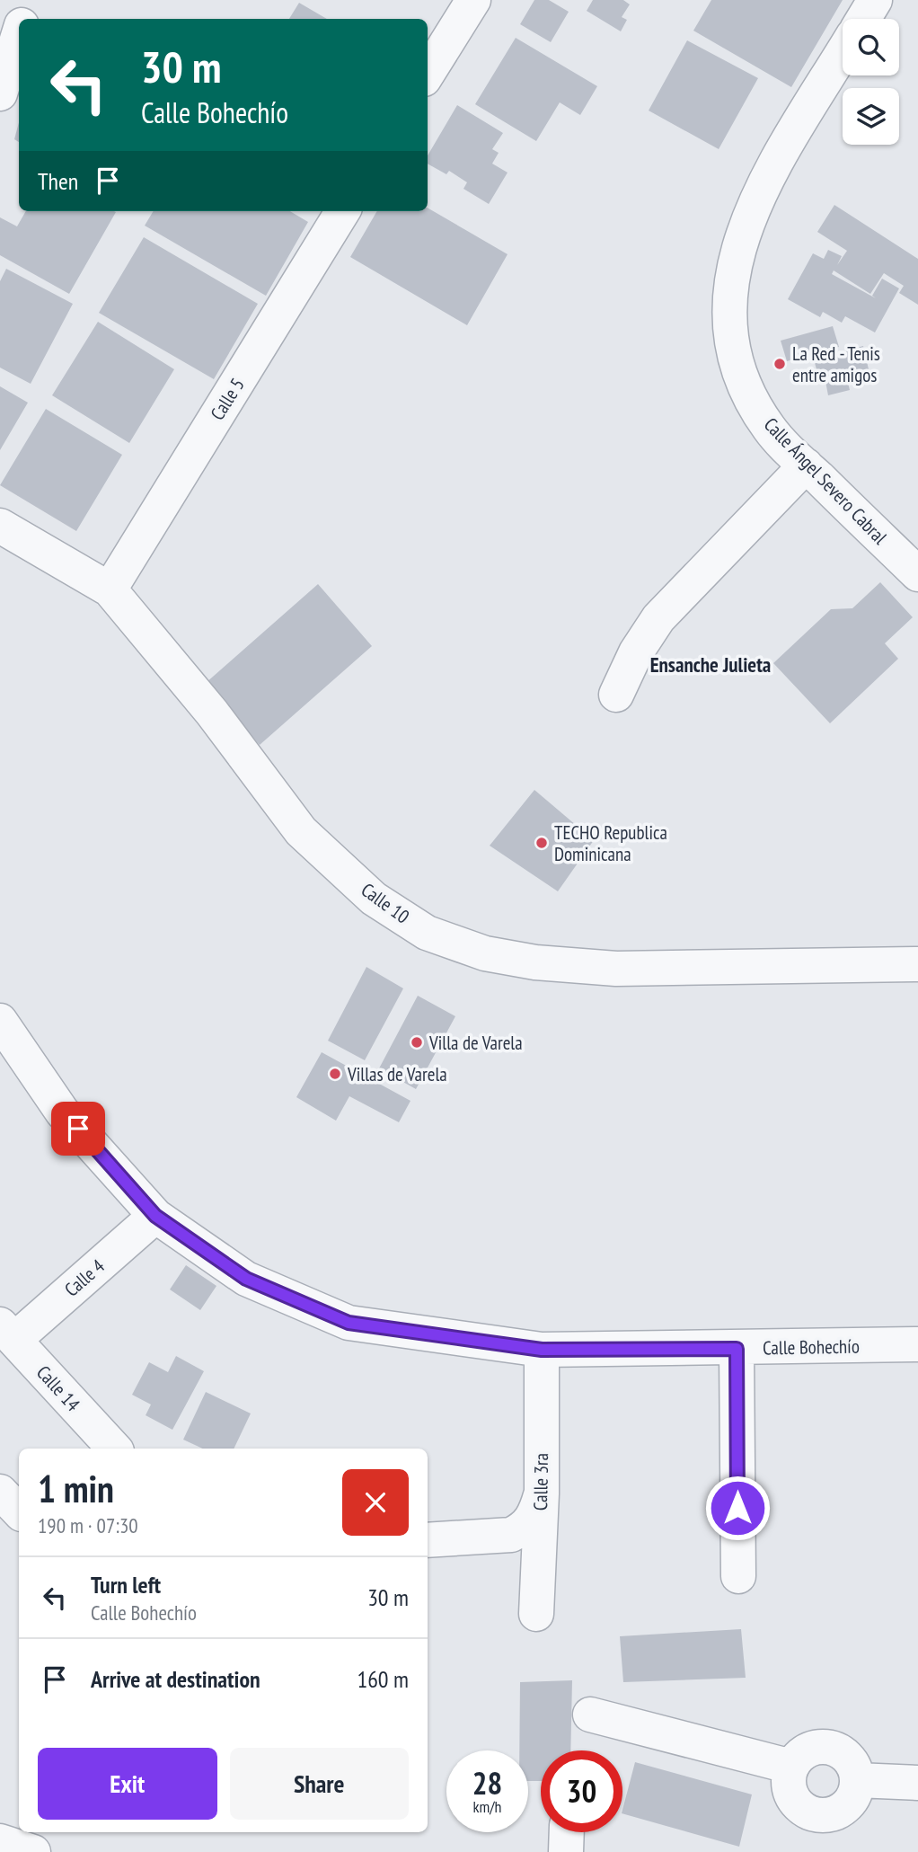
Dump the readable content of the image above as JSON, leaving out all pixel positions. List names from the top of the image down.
{
  "streets": {
    "street": [
      "Calle 5",
      "Calle Ángel Severo Cabral",
      "Calle 10",
      "Calle 4",
      "Calle Bohechío",
      "Calle 14",
      "Calle 3ra"
    ]
  },
  "crossings": [
    ["Calle 5", "Calle 10"],
    ["Calle 4", "Calle Bohechío"],
    ["Calle 4", "Calle 14"],
    ["Calle Bohechío", "Calle 3ra"]
  ],
  "districts": ["Ensanche Julieta"],
  "places": [
    "La Red - Tenis entre amigos",
    "TECHO Republica Dominicana",
    "Villa de Varela",
    "Villas de Varela"
  ],
  "page": {
    "turn": ["30 m", "Calle Bohechío"],
    "then": "Then",
    "heading": ["1 min", "190 m · 07:30"],
    "list": [
      {
        "name": "Turn left",
        "note": "Calle Bohechío",
        "value": "30 m"
      },
      {
        "name": "Arrive at destination",
        "value": "160 m"
      }
    ],
    "buttons": ["Exit", "Share"],
    "speed": "28 km/h",
    "limit": "30"
  }
}
